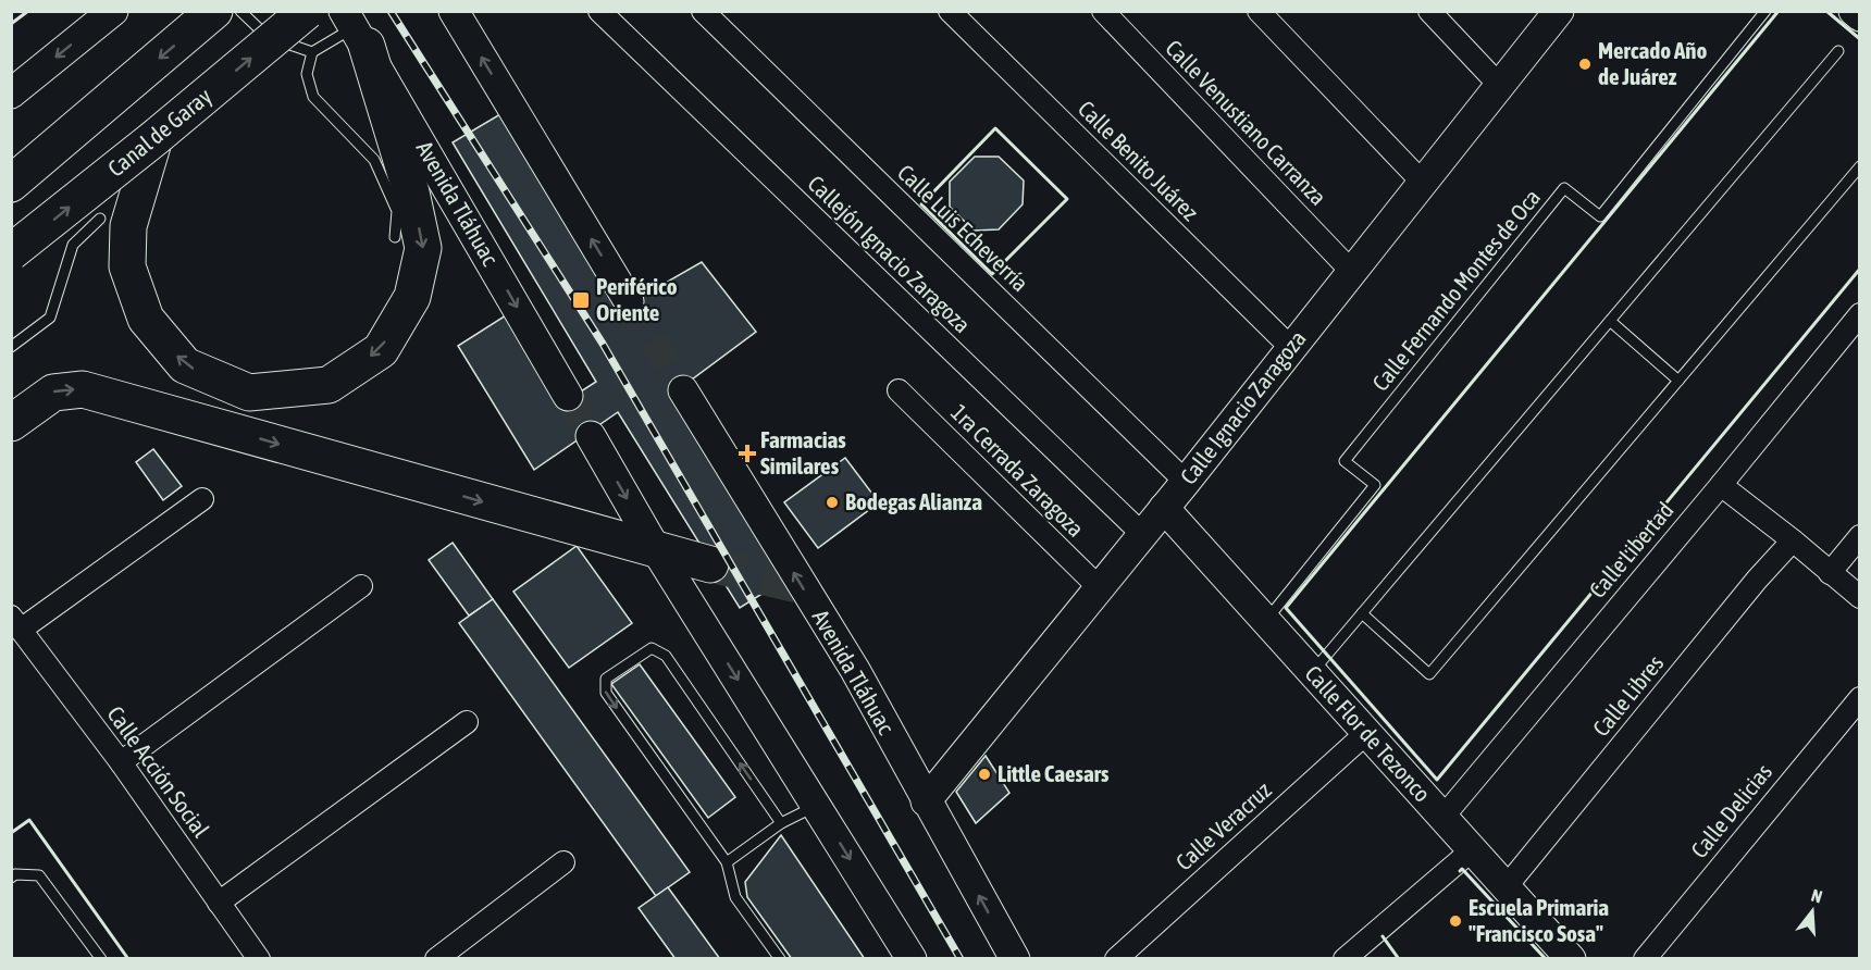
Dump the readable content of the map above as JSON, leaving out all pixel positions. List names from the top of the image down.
{
  "streets": {
    "highway": ["Canal de Garay"],
    "main road": ["Avenida Tláhuac", "Calle Ignacio Zaragoza", "Calle Flor de Tezonco"],
    "street": [
      "Calle Venustiano Carranza",
      "Calle Benito Juárez",
      "Calle Luis Echeverría",
      "Callejón Ignacio Zaragoza",
      "1ra Cerrada Zaragoza",
      "Calle Libertad",
      "Calle Libres",
      "Calle Acción Social",
      "Calle Delicias",
      "Calle Veracruz"
    ],
    "lane": ["Calle Fernando Montes de Oca"]
  },
  "crossings": [
    ["Calle Venustiano Carranza", "Calle Ignacio Zaragoza"],
    ["Calle Benito Juárez", "Calle Ignacio Zaragoza"],
    ["Avenida Tláhuac", "Calle Ignacio Zaragoza"],
    ["Calle Luis Echeverría", "Calle Ignacio Zaragoza"],
    ["Callejón Ignacio Zaragoza", "Calle Ignacio Zaragoza"],
    ["Calle Fernando Montes de Oca", "Calle Flor de Tezonco"],
    ["Calle Ignacio Zaragoza", "1ra Cerrada Zaragoza"],
    ["Calle Ignacio Zaragoza", "Calle Flor de Tezonco"],
    ["Calle Libertad", "Calle Flor de Tezonco"],
    ["Calle Libres", "Calle Flor de Tezonco"],
    ["Calle Flor de Tezonco", "Calle Veracruz"]
  ],
  "places": {
    "other": [
      "Mercado Año de Juárez",
      "Bodegas Alianza",
      "Little Caesars",
      "Escuela Primaria \"Francisco Sosa\""
    ],
    "transit": ["Periférico Oriente"],
    "health": ["Farmacias Similares"]
  },
  "north": "top"
}
